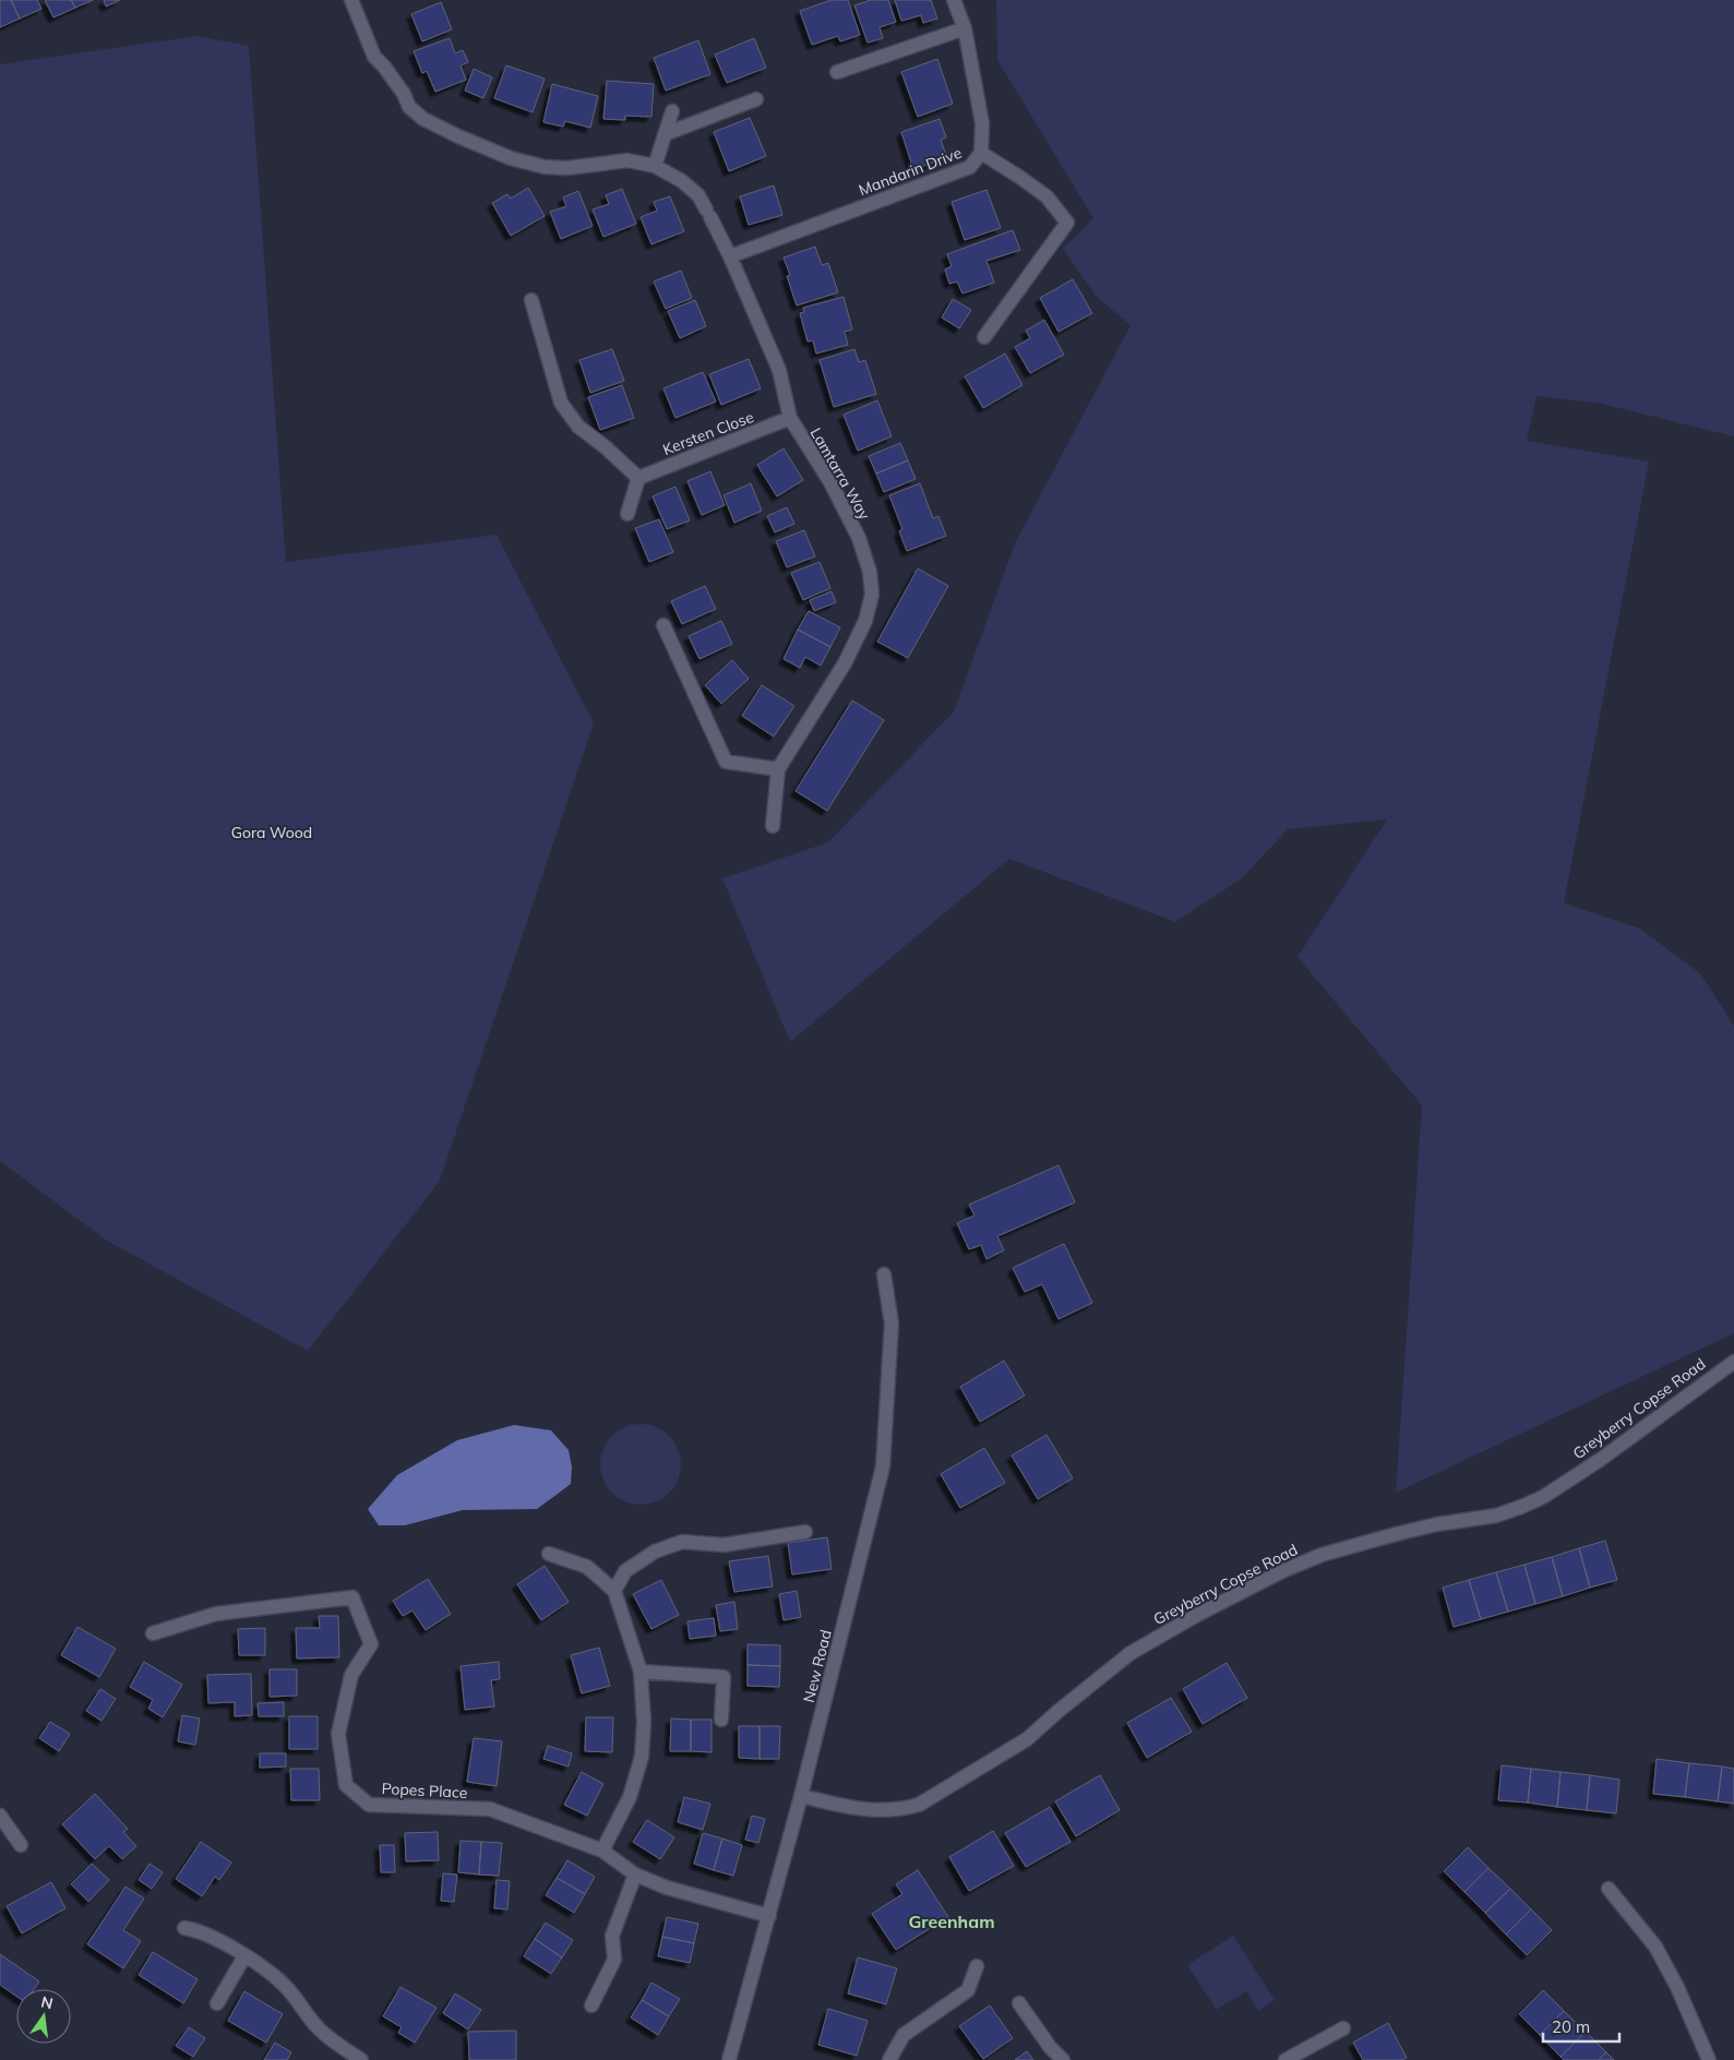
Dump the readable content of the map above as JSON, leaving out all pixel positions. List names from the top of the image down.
{
  "streets": {
    "street": [
      "Mandarin Drive",
      "Kersten Close",
      "Lamtarra Way",
      "Greyberry Copse Road",
      "New Road",
      "Popes Place"
    ]
  },
  "crossings": [
    ["Mandarin Drive", "Lamtarra Way"],
    ["Kersten Close", "Lamtarra Way"],
    ["Greyberry Copse Road", "New Road"],
    ["New Road", "Popes Place"]
  ],
  "districts": ["Greenham"],
  "parks": ["Gora Wood"],
  "scale_bar": "20 m",
  "north": "top"
}
